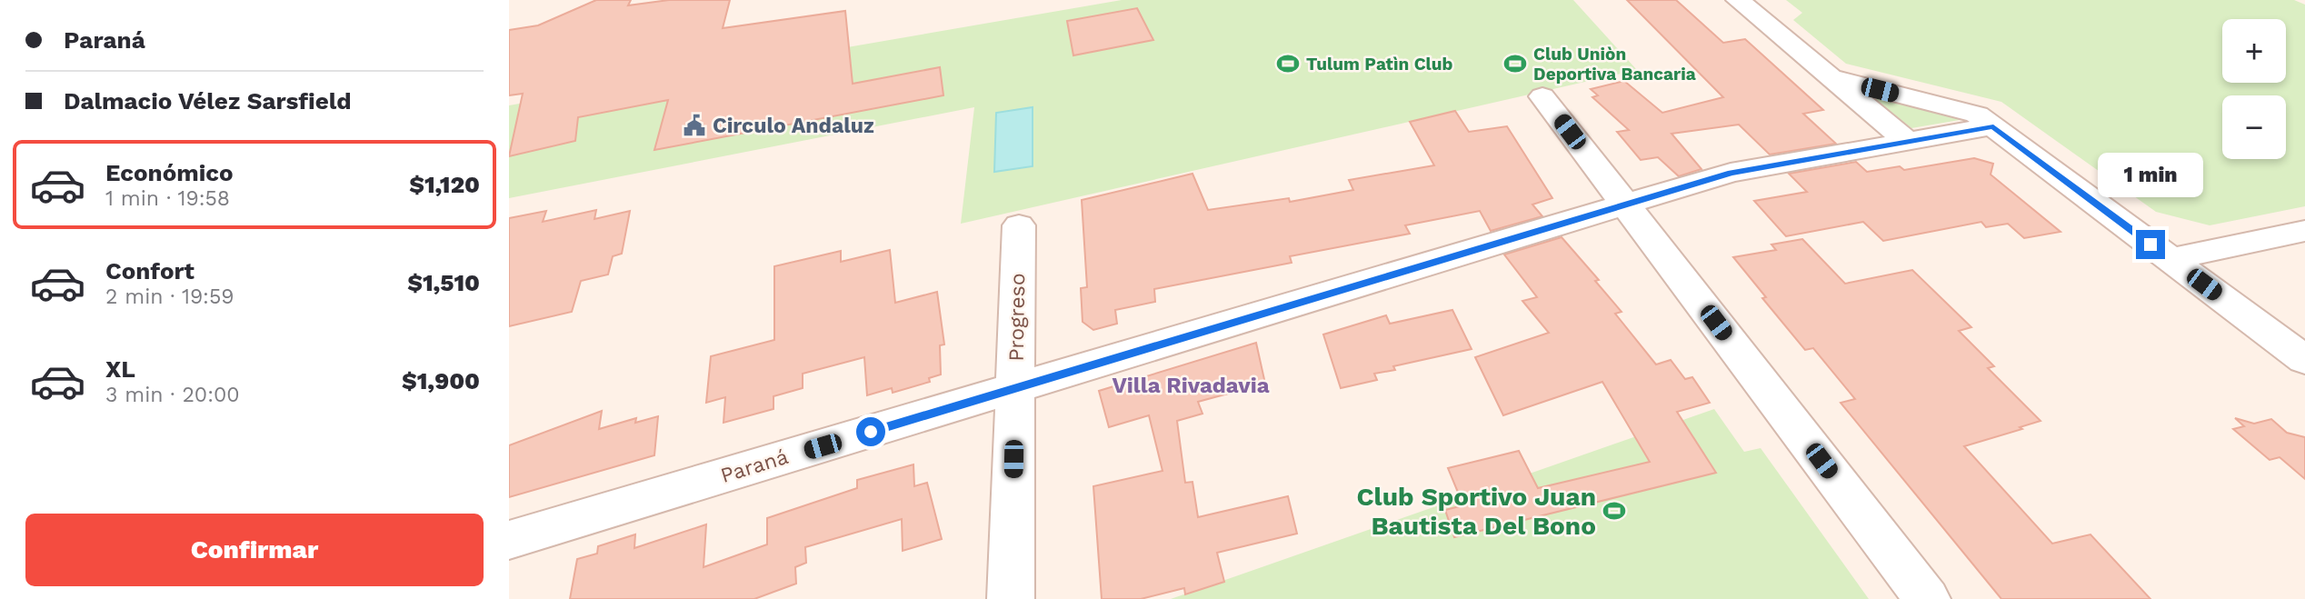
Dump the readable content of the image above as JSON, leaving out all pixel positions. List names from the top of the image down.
{
  "streets": {
    "street": ["Progreso", "Paraná"]
  },
  "crossings": [
    ["Progreso", "Paraná"]
  ],
  "districts": ["Villa Rivadavia"],
  "places": {
    "sports": ["Tulum Patìn Club", "Club Uniòn Deportiva Bancaria", "Club Sportivo Juan Bautista Del Bono"],
    "public building": ["Circulo Andaluz"]
  },
  "page": {
    "banner": ["Paraná", "Dalmacio Vélez Sarsfield"],
    "map_buttons": ["+", "−"],
    "list": [
      {
        "name": "Económico",
        "note": "1 min · 19:58",
        "value": "$1,120"
      },
      {
        "name": "Confort",
        "note": "2 min · 19:59",
        "value": "$1,510"
      },
      {
        "name": "XL",
        "note": "3 min · 20:00",
        "value": "$1,900"
      }
    ],
    "bubble": "1 min",
    "buttons": "Confirmar"
  }
}
